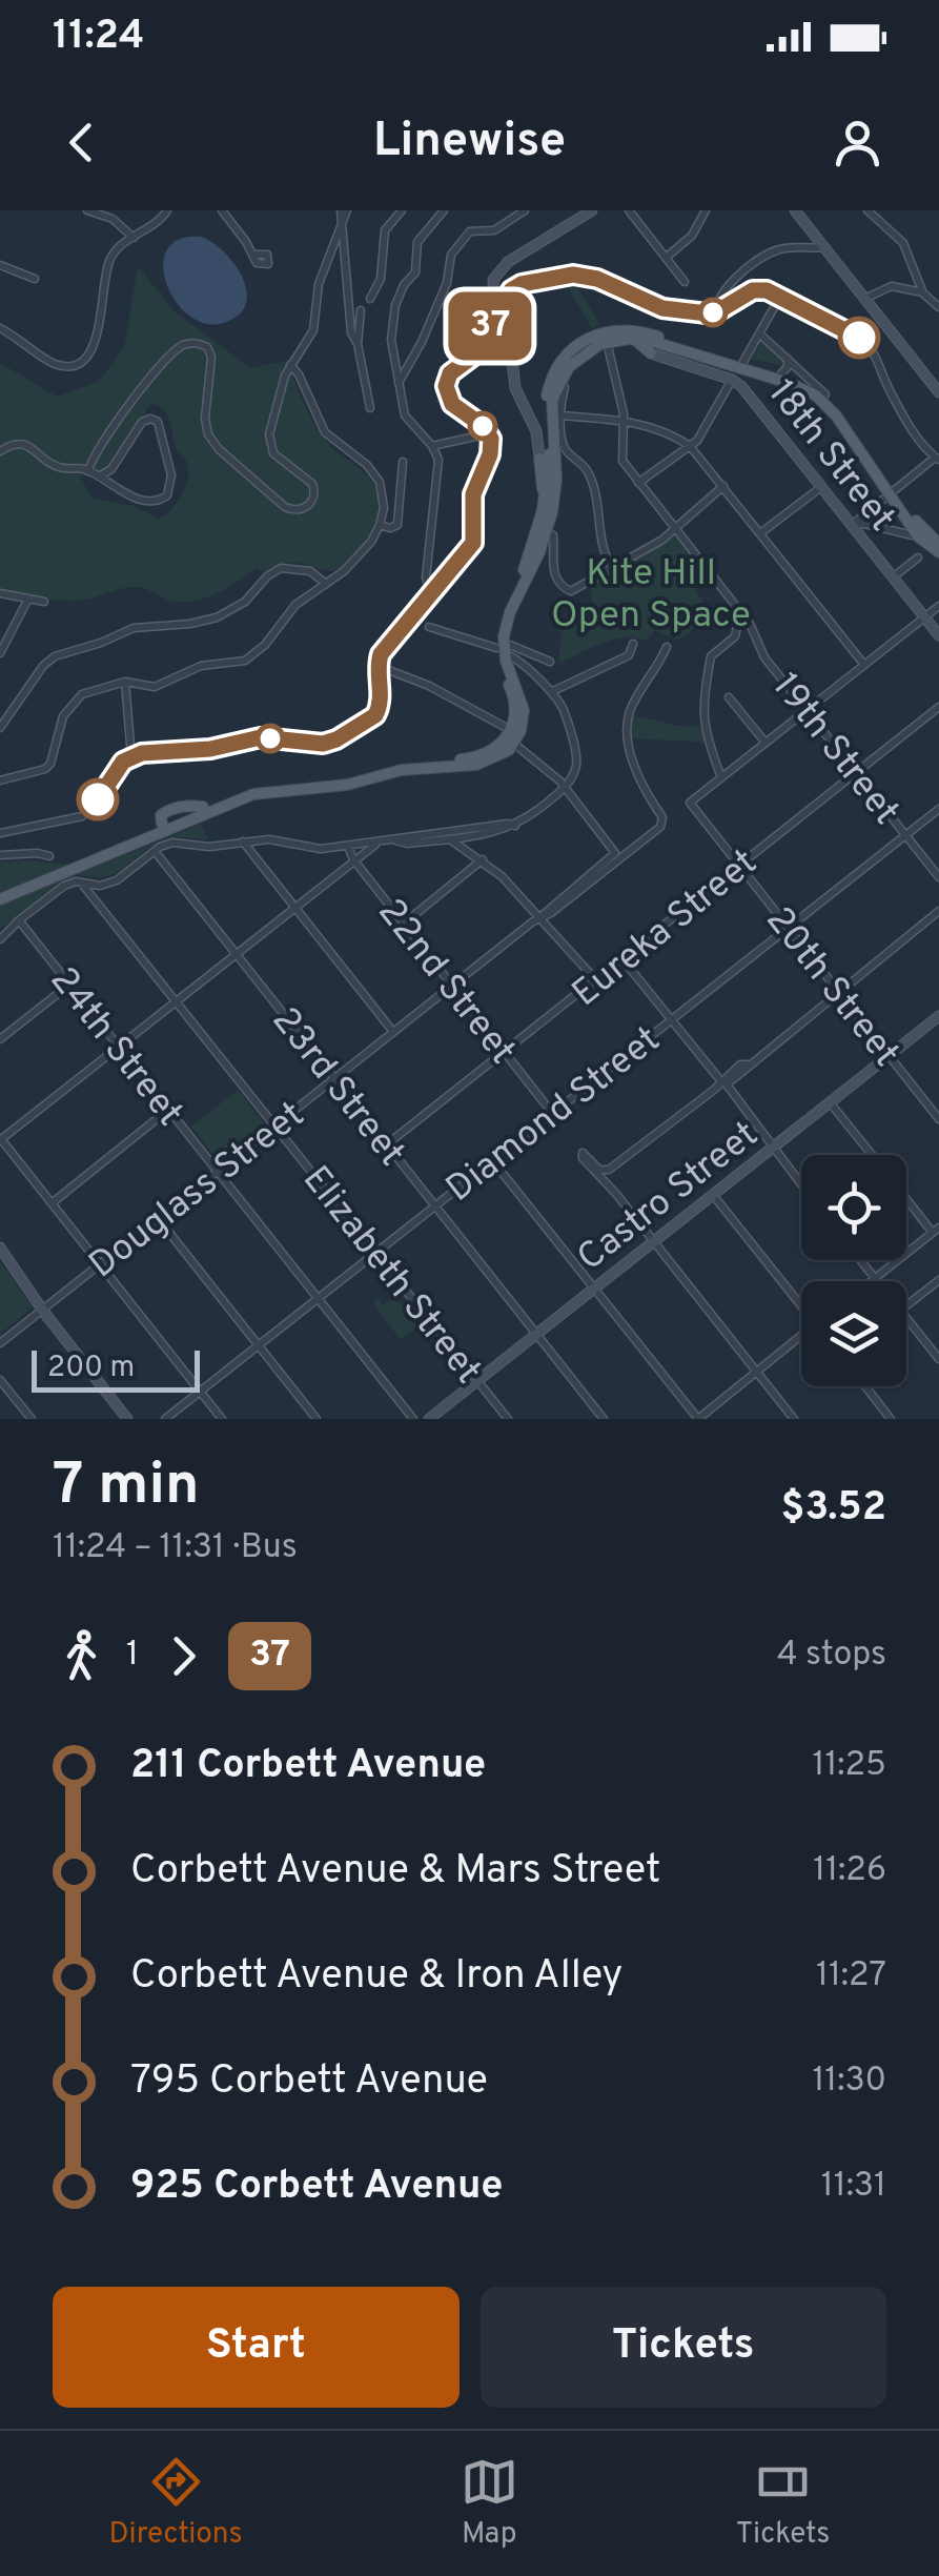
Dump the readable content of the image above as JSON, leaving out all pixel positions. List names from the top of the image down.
{
  "streets": {
    "street": [
      "18th Street",
      "19th Street",
      "Eureka Street",
      "22nd Street",
      "20th Street",
      "24th Street",
      "23rd Street",
      "Diamond Street",
      "Douglass Street",
      "Castro Street",
      "Elizabeth Street"
    ]
  },
  "crossings": [
    ["19th Street", "Eureka Street"],
    ["19th Street", "Diamond Street"],
    ["Eureka Street", "22nd Street"],
    ["Eureka Street", "20th Street"],
    ["Eureka Street", "23rd Street"],
    ["22nd Street", "Diamond Street"],
    ["22nd Street", "Douglass Street"],
    ["20th Street", "Diamond Street"],
    ["20th Street", "Castro Street"],
    ["24th Street", "Diamond Street"],
    ["24th Street", "Douglass Street"],
    ["23rd Street", "Diamond Street"],
    ["23rd Street", "Douglass Street"],
    ["23rd Street", "Castro Street"],
    ["Diamond Street", "Elizabeth Street"],
    ["Douglass Street", "Elizabeth Street"],
    ["Castro Street", "Elizabeth Street"]
  ],
  "parks": ["Kite Hill Open Space"],
  "lines": ["bus line 37"],
  "scale_bar": "200 m",
  "page": {
    "status": "11:24",
    "header": "Linewise",
    "on_map": "37",
    "scale": "200 m",
    "heading": ["7 min", "11:24 – 11:31 · Bus", "$3.52"],
    "legs": ["1", "37", "4 stops"],
    "list": [
      {
        "name": "211 Corbett Avenue",
        "value": "11:25"
      },
      {
        "name": "Corbett Avenue & Mars Street",
        "value": "11:26"
      },
      {
        "name": "Corbett Avenue & Iron Alley",
        "value": "11:27"
      },
      {
        "name": "795 Corbett Avenue",
        "value": "11:30"
      },
      {
        "name": "925 Corbett Avenue",
        "value": "11:31"
      }
    ],
    "buttons": ["Start", "Tickets"],
    "tabs": ["Directions", "Map", "Tickets"]
  }
}
